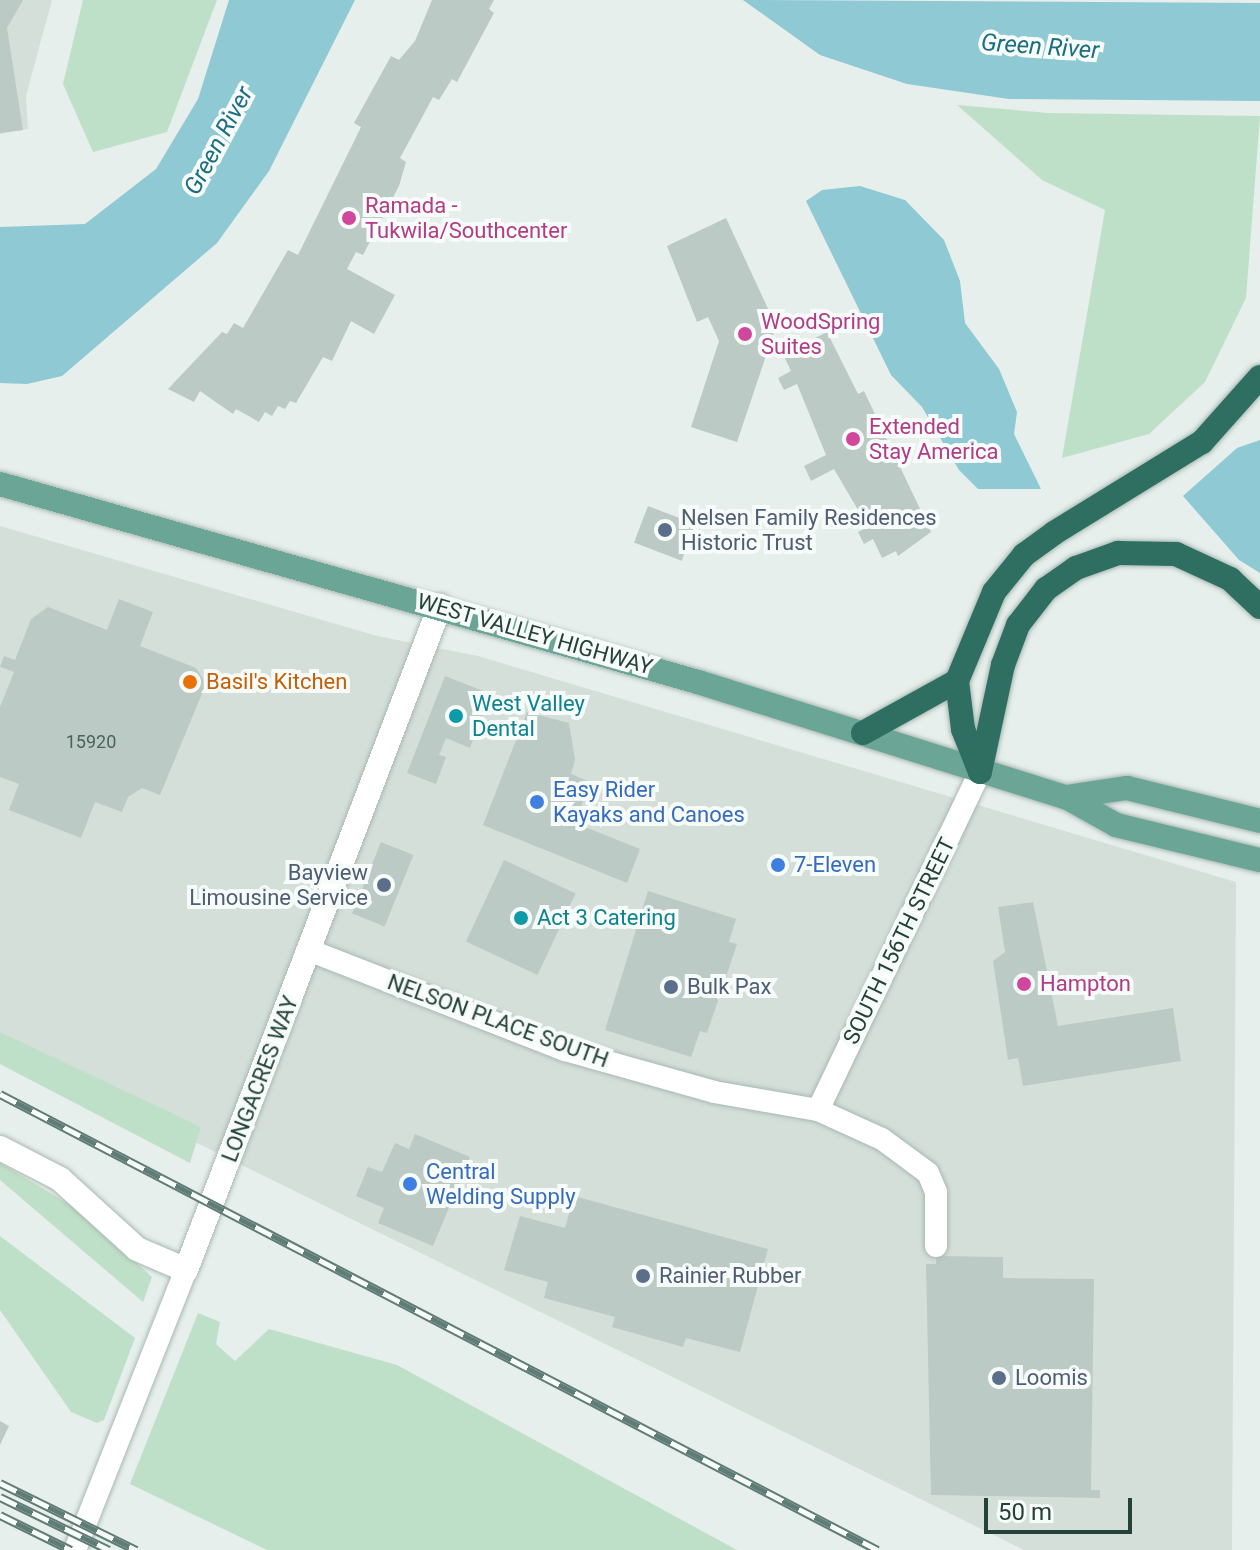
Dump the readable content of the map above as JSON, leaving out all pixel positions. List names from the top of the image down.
{
  "streets": {
    "main road": ["WEST VALLEY HIGHWAY"],
    "street": ["SOUTH 156TH STREET", "NELSON PLACE SOUTH", "LONGACRES WAY"]
  },
  "crossings": [
    ["WEST VALLEY HIGHWAY", "SOUTH 156TH STREET"],
    ["WEST VALLEY HIGHWAY", "LONGACRES WAY"],
    ["SOUTH 156TH STREET", "NELSON PLACE SOUTH"],
    ["NELSON PLACE SOUTH", "LONGACRES WAY"]
  ],
  "water": ["Green River"],
  "places": [
    "Ramada - Tukwila/Southcenter",
    "WoodSpring Suites",
    "Extended Stay America",
    "Nelsen Family Residences Historic Trust",
    "Basil's Kitchen",
    "West Valley Dental",
    "Easy Rider Kayaks and Canoes",
    "7-Eleven",
    "Bayview Limousine Service",
    "Act 3 Catering",
    "Hampton",
    "Bulk Pax",
    "Central Welding Supply",
    "Rainier Rubber",
    "Loomis"
  ],
  "house_numbers": ["15920"],
  "scale_bar": "50 m"
}
